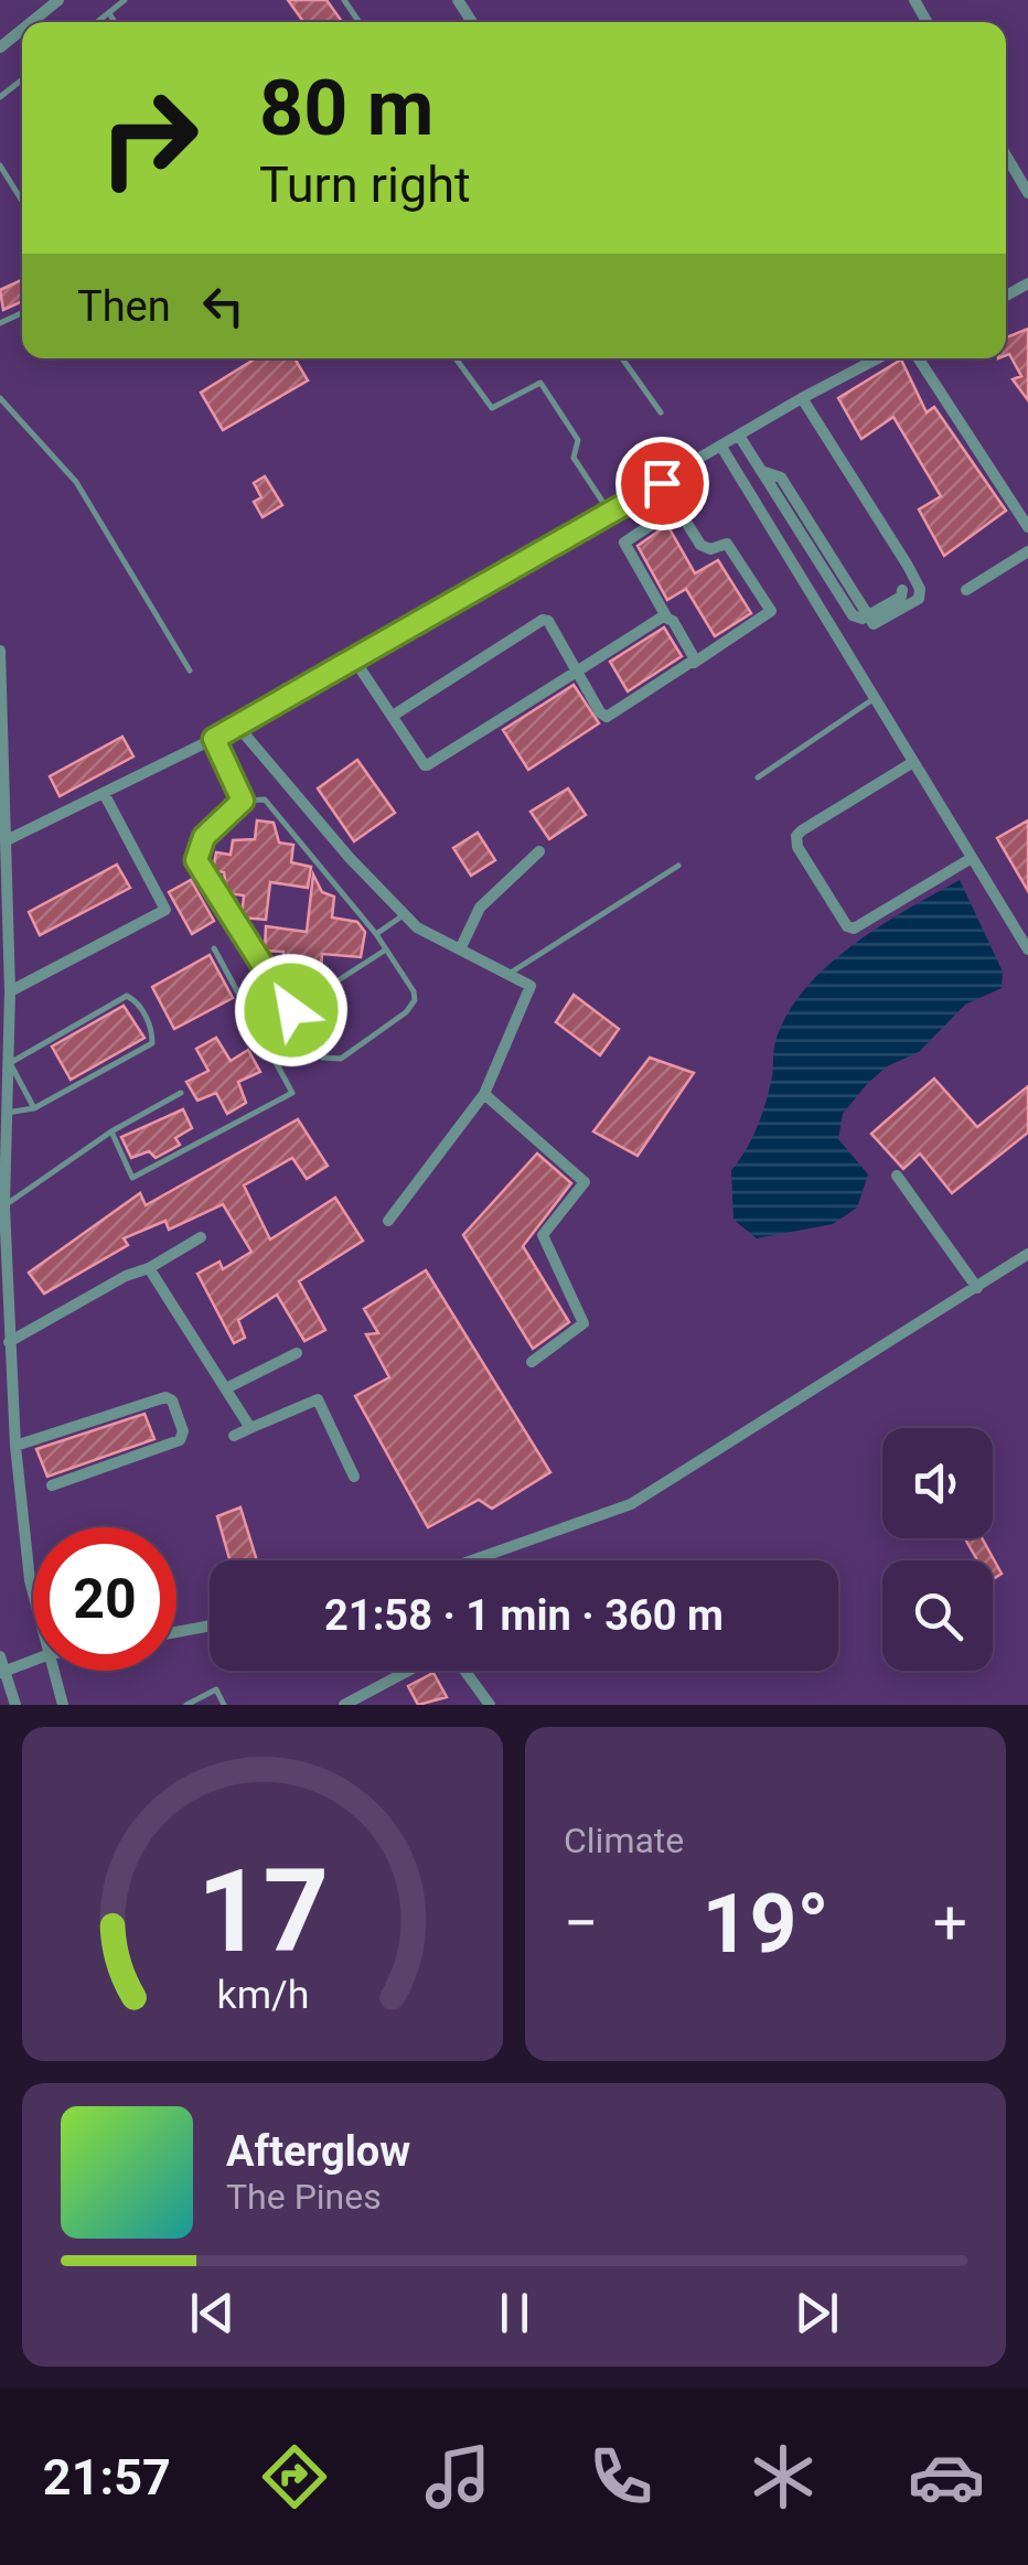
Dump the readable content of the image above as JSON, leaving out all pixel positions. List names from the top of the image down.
{
  "page": {
    "turn": ["80 m", "Turn right"],
    "then": "Then",
    "limit": "20",
    "trip": "21:58 · 1 min · 360 m",
    "tile": "Climate",
    "heat": ["−", "19°", "+"],
    "song": ["Afterglow", "The Pines"],
    "tabs": "21:57",
    "gauge": ["17", "km/h"]
  }
}
